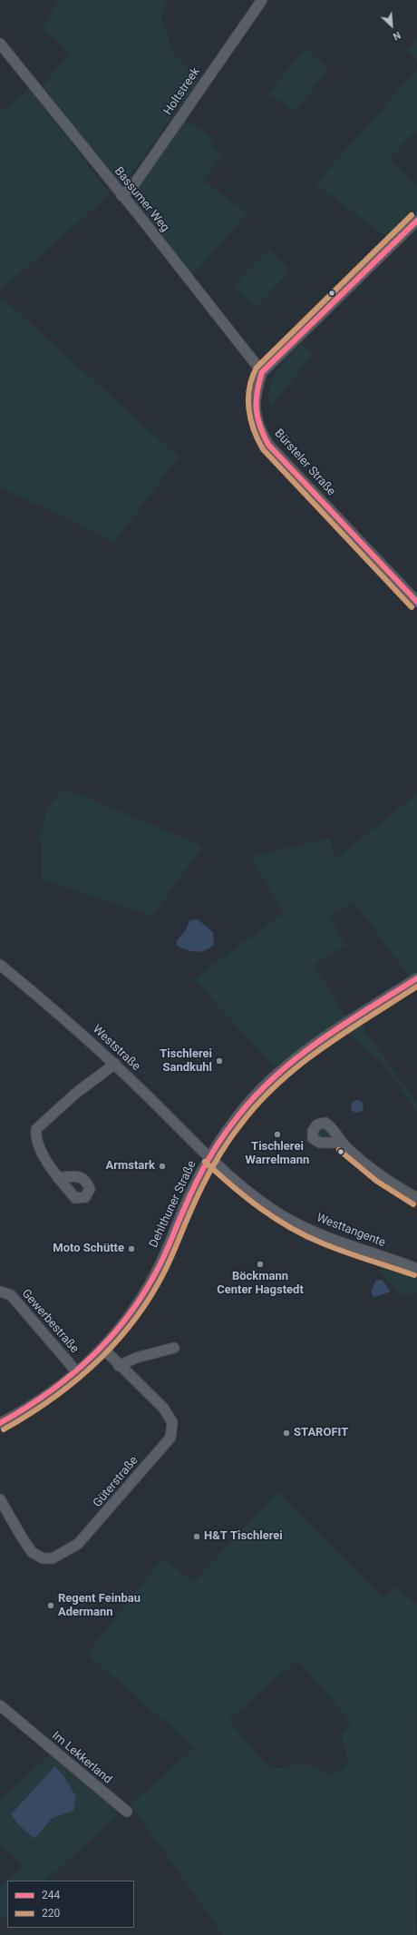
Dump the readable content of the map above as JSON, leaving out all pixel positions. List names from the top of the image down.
{
  "streets": {
    "street": [
      "Holtstreek",
      "Bassumer Weg",
      "Bürsteler Straße",
      "Weststraße",
      "Dehlthuner Straße",
      "Westtangente",
      "Gewerbestraße",
      "Güterstraße",
      "Im Lekkerland"
    ]
  },
  "crossings": [
    ["Holtstreek", "Bassumer Weg"],
    ["Bassumer Weg", "Bürsteler Straße"],
    ["Weststraße", "Dehlthuner Straße"],
    ["Weststraße", "Westtangente"],
    ["Dehlthuner Straße", "Westtangente"],
    ["Dehlthuner Straße", "Gewerbestraße"],
    ["Dehlthuner Straße", "Güterstraße"]
  ],
  "places": [
    "Tischlerei Sandkuhl",
    "Tischlerei Warrelmann",
    "Armstark",
    "Moto Schütte",
    "Böckmann Center Hagstedt",
    "STAROFIT",
    "H&T Tischlerei",
    "Regent Feinbau Adermann"
  ],
  "lines": ["transit line 220", "transit line 244"],
  "legend": ["244", "220"],
  "north": "bottom right"
}
